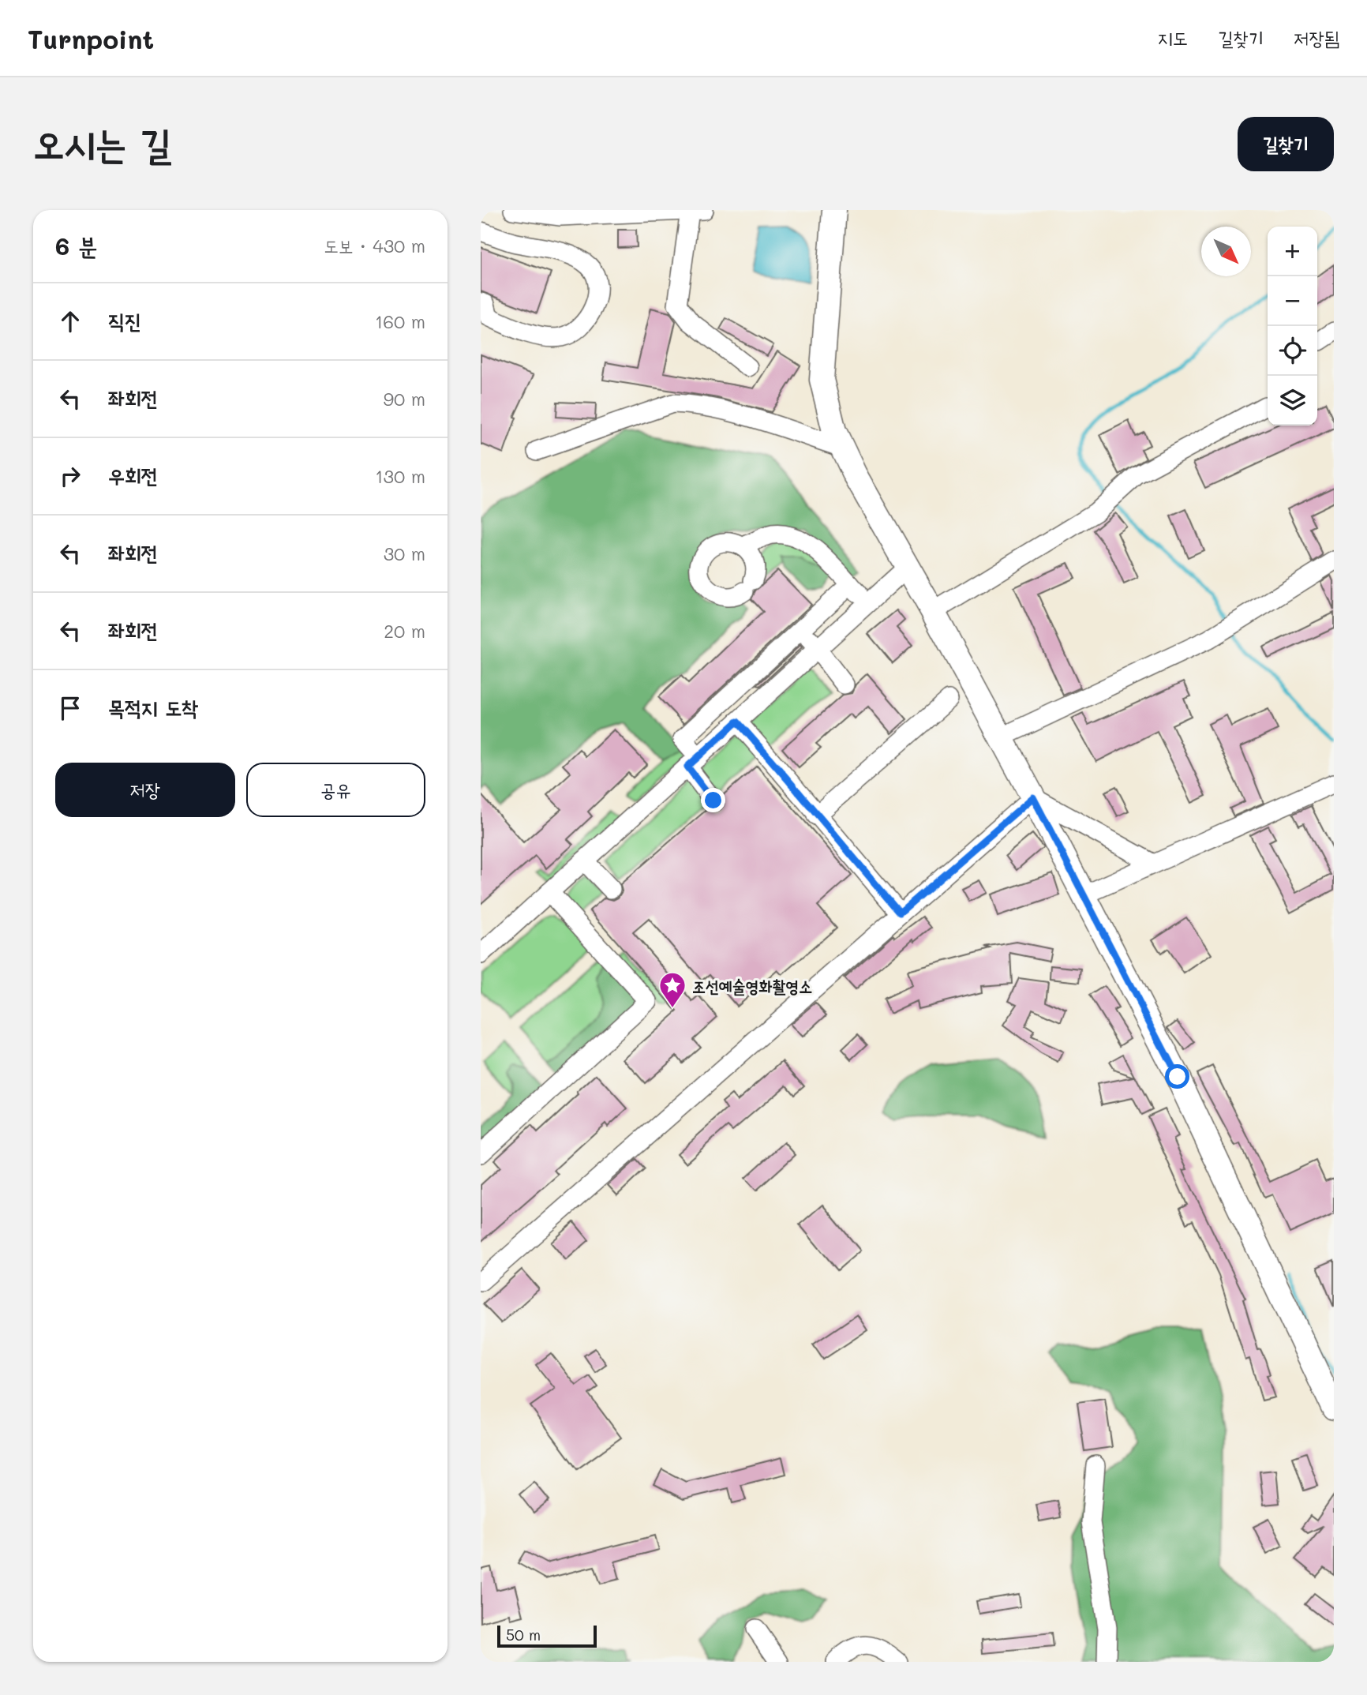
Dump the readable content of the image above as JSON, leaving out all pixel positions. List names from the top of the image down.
{
  "places": {
    "place": ["조선예술영화촬영소"]
  },
  "scale_bar": "50 m",
  "north": "bottom right",
  "page": {
    "header": "Turnpoint",
    "nav": ["지도", "길찾기", "저장됨"],
    "buttons": [
      "길찾기",
      ["저장", "공유"]
    ],
    "title": "오시는 길",
    "heading": ["6 분", "도보 · 430 m"],
    "map_buttons": ["+", "−"],
    "list": [
      ["직진", "160 m"],
      ["좌회전", "90 m"],
      ["우회전", "130 m"],
      ["좌회전", "30 m"],
      ["좌회전", "20 m"],
      "목적지 도착"
    ],
    "scale": "50 m"
  }
}
